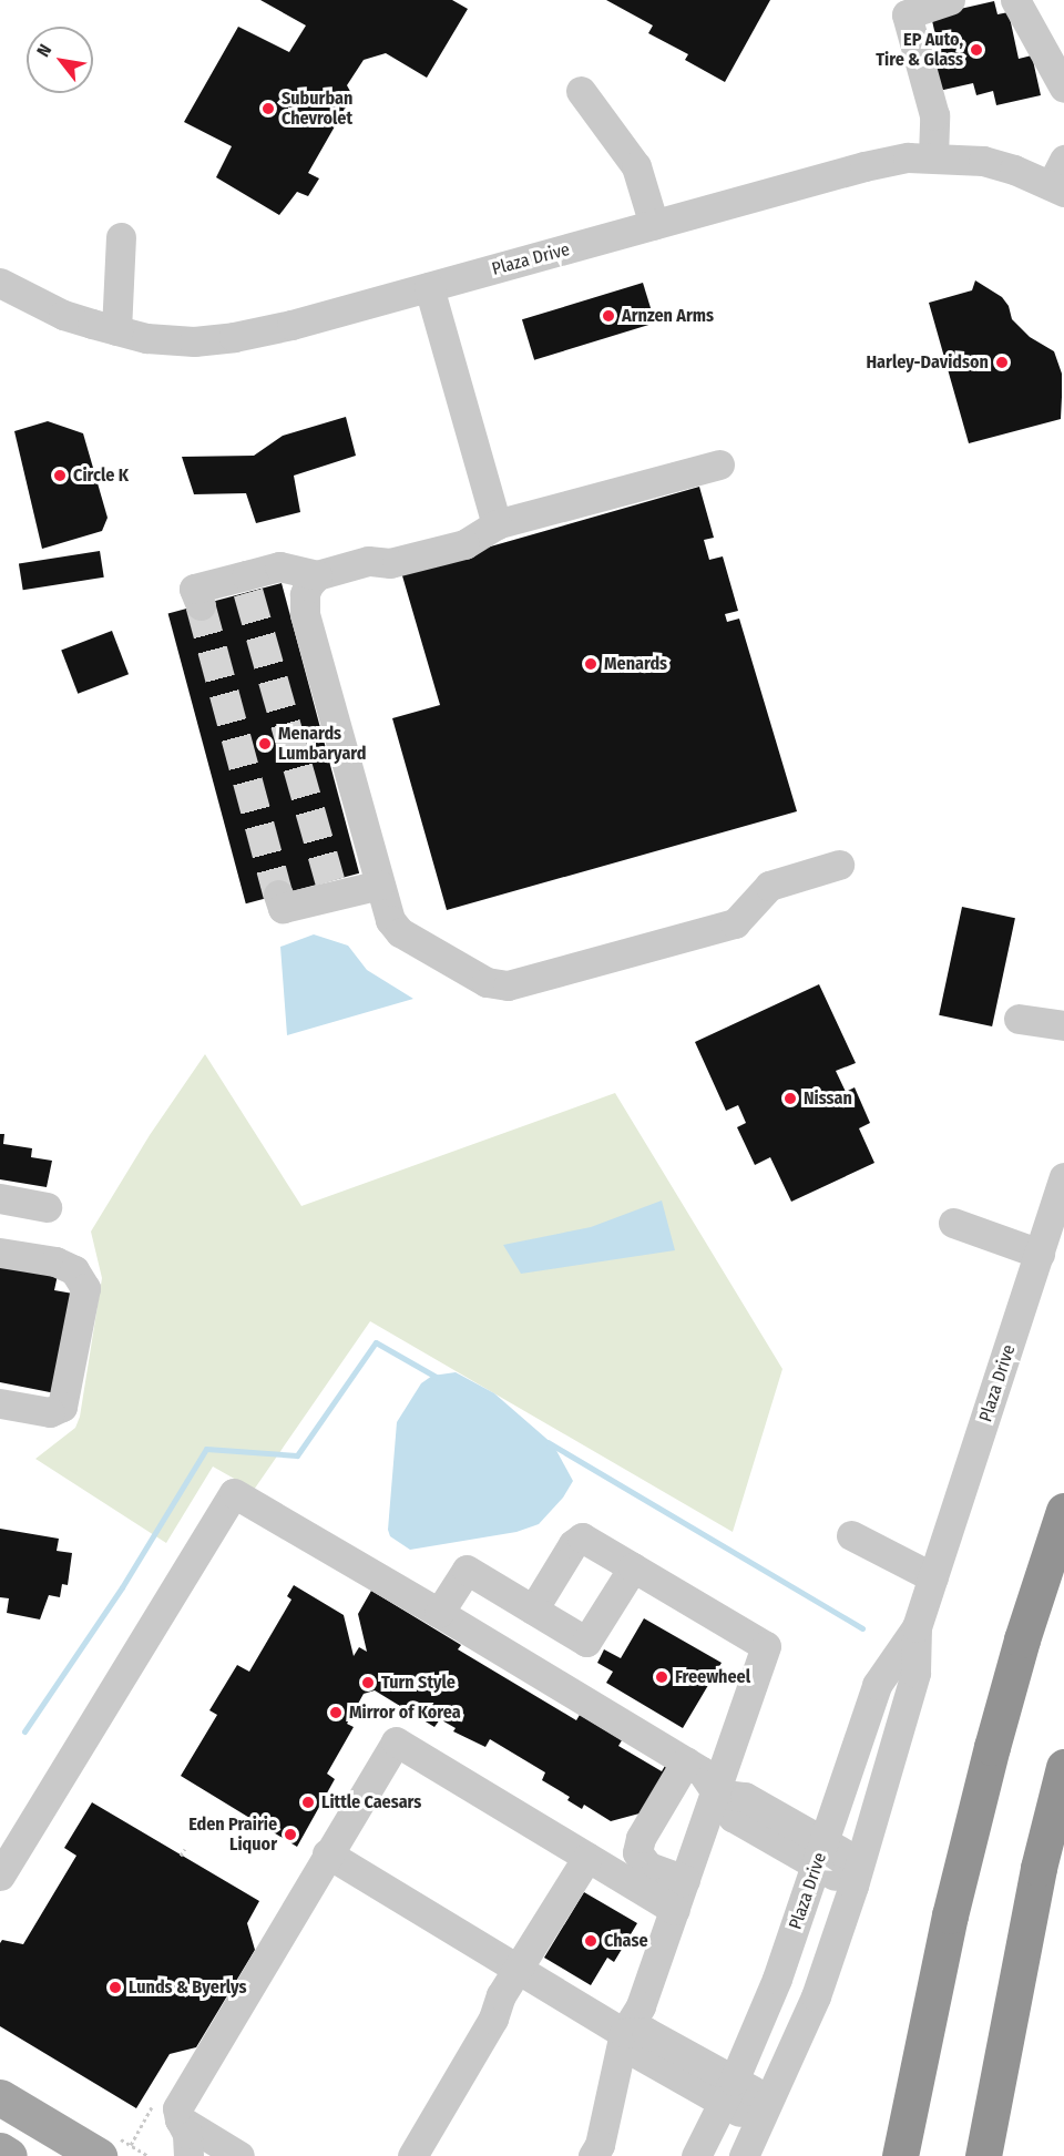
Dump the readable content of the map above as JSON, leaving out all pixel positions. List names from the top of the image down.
{
  "streets": {
    "street": ["Plaza Drive"]
  },
  "places": [
    "EP Auto, Tire & Glass",
    "Suburban Chevrolet",
    "Arnzen Arms",
    "Harley-Davidson",
    "Circle K",
    "Menards",
    "Menards Lumbaryard",
    "Nissan",
    "Freewheel",
    "Turn Style",
    "Mirror of Korea",
    "Little Caesars",
    "Eden Prairie Liquor",
    "Chase",
    "Lunds & Byerlys"
  ],
  "north": "top left"
}
